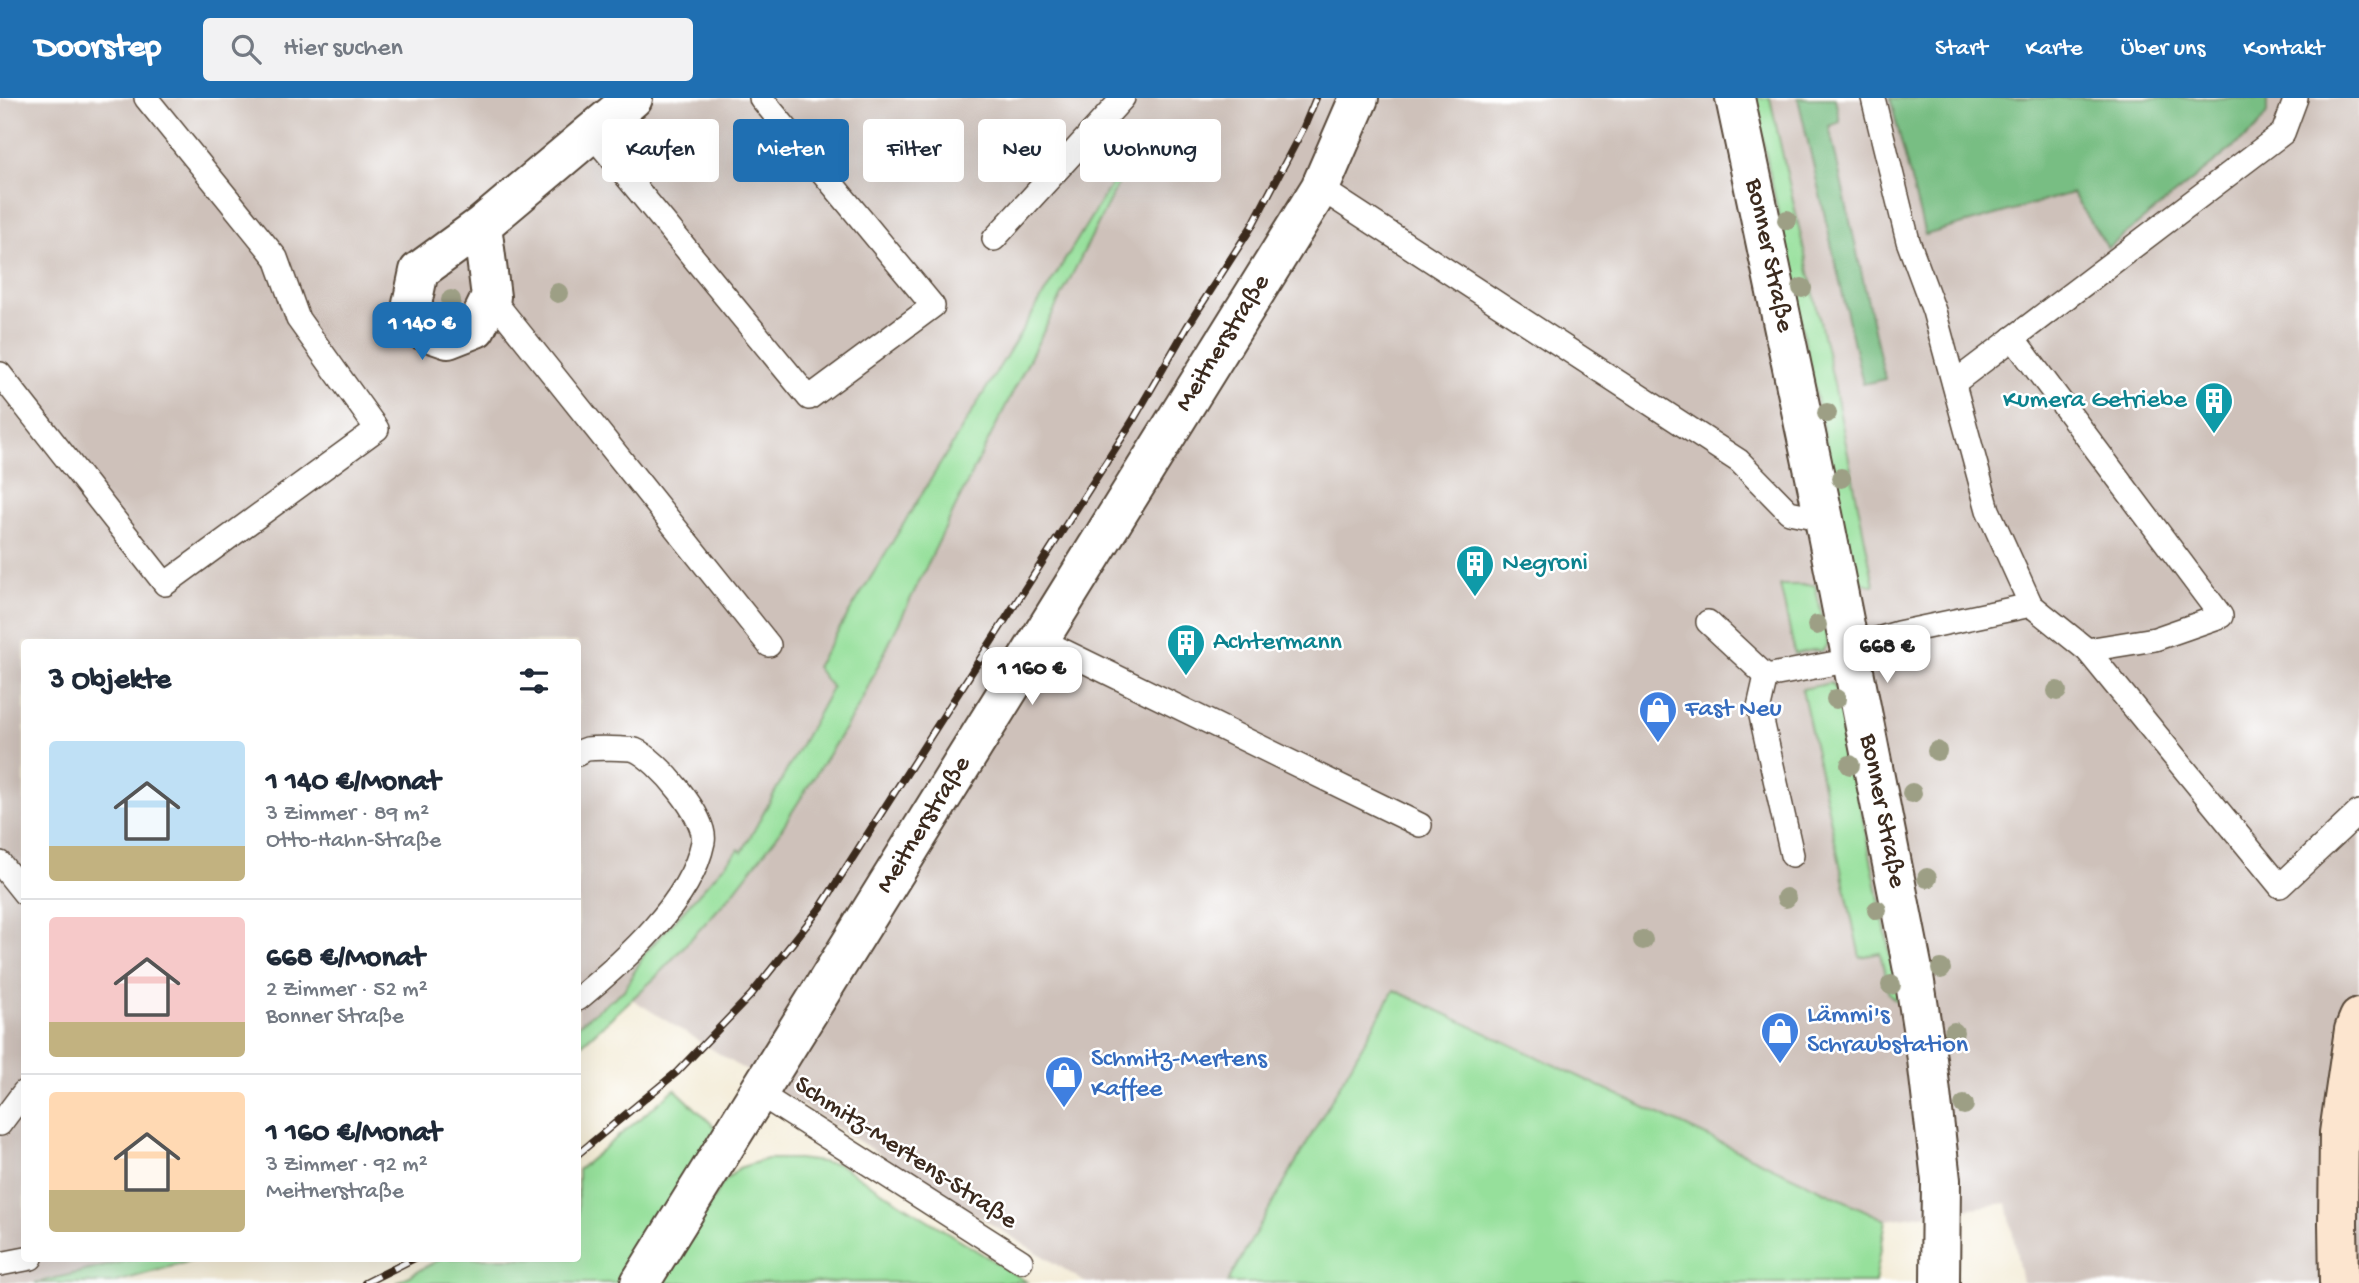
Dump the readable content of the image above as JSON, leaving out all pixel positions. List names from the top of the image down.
{
  "streets": {
    "street": ["Bonner Straße", "Meitnerstraße"],
    "lane": ["Schmitz-Mertens-Straße"]
  },
  "crossings": [
    ["Meitnerstraße", "Schmitz-Mertens-Straße"]
  ],
  "places": {
    "building": ["Kumera Getriebe", "Negroni", "Achtermann"],
    "shop": ["Fast Neu", "Lämmi's Schraubstation", "Schmitz-Mertens Kaffee"]
  },
  "page": {
    "header": "Doorstep",
    "search": "Hier suchen",
    "nav": [
      "Start",
      "Karte",
      "Über uns",
      "Kontakt"
    ],
    "chip": [
      "Kaufen",
      "Mieten",
      "Filter",
      "Neu",
      "Wohnung"
    ],
    "price": ["1 140 €", "668 €", "1 160 €"],
    "heading": "3 Objekte",
    "list": [
      {
        "name": "1 140 €/Monat",
        "note": "3 Zimmer · 89 m² · Otto-Hahn-Straße"
      },
      {
        "name": "668 €/Monat",
        "note": "2 Zimmer · 52 m² · Bonner Straße"
      },
      {
        "name": "1 160 €/Monat",
        "note": "3 Zimmer · 92 m² · Meitnerstraße"
      }
    ]
  }
}
